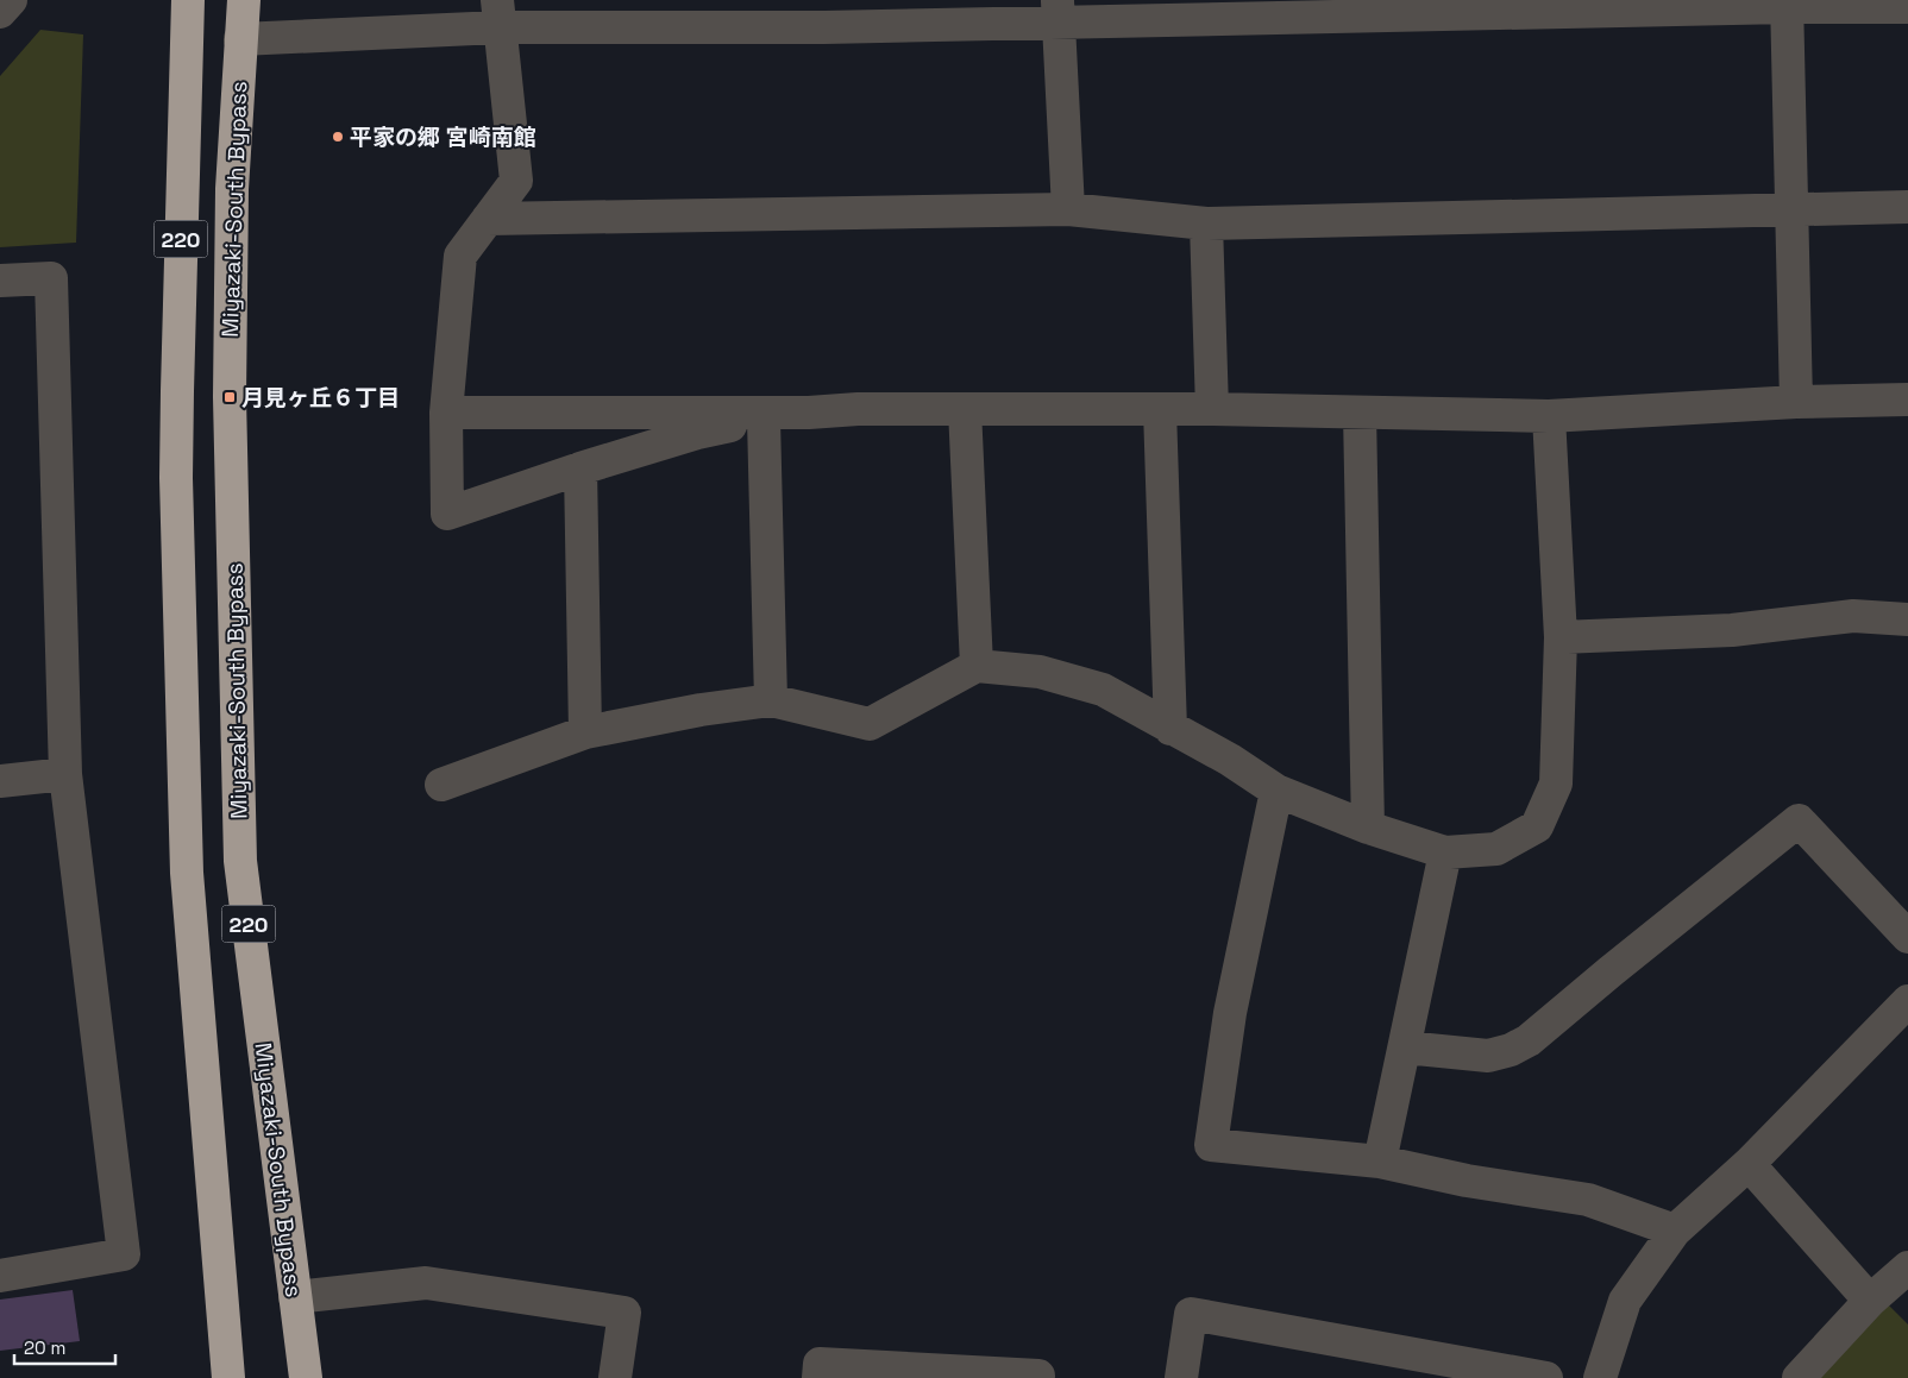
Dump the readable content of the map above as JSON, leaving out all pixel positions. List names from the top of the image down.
{
  "streets": {
    "highway": ["Miyazaki-South Bypass", "220"]
  },
  "places": {
    "other": ["平家の郷 宮崎南館"],
    "transit": ["月見ヶ丘６丁目"]
  },
  "scale_bar": "20 m"
}
